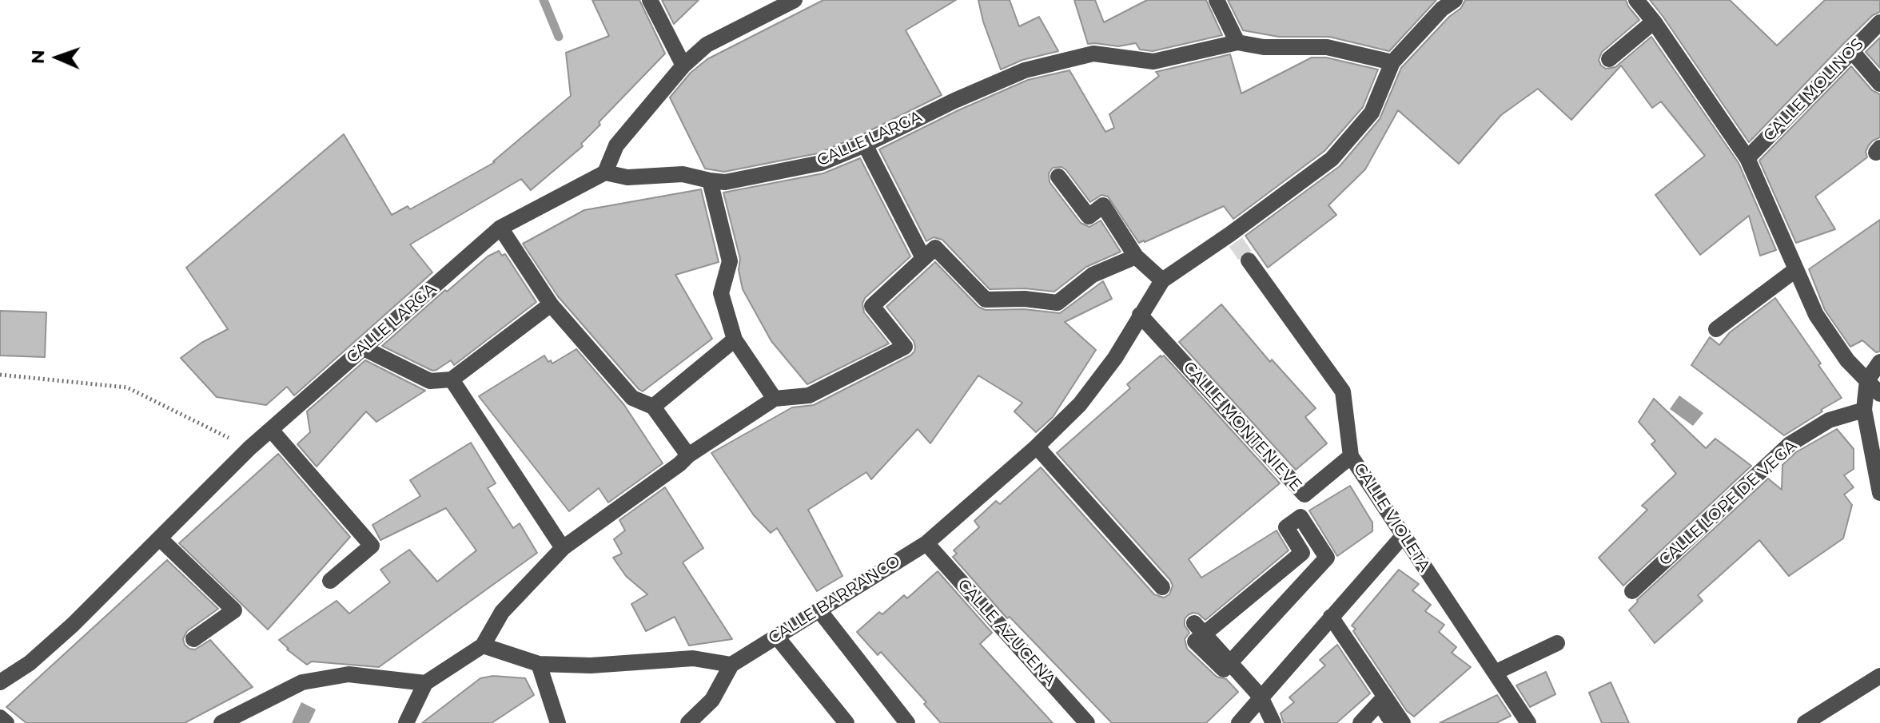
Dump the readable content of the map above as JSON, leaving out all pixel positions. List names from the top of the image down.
{
  "streets": {
    "street": [
      "CALLE MOLINOS",
      "CALLE LARGA",
      "CALLE MONTENIEVE",
      "CALLE LOPE DE VEGA",
      "CALLE VIOLETA",
      "CALLE BARRANCO",
      "CALLE AZUCENA"
    ]
  },
  "crossings": [
    ["CALLE MONTENIEVE", "CALLE VIOLETA"],
    ["CALLE MONTENIEVE", "CALLE BARRANCO"],
    ["CALLE BARRANCO", "CALLE AZUCENA"]
  ],
  "north": "left"
}
